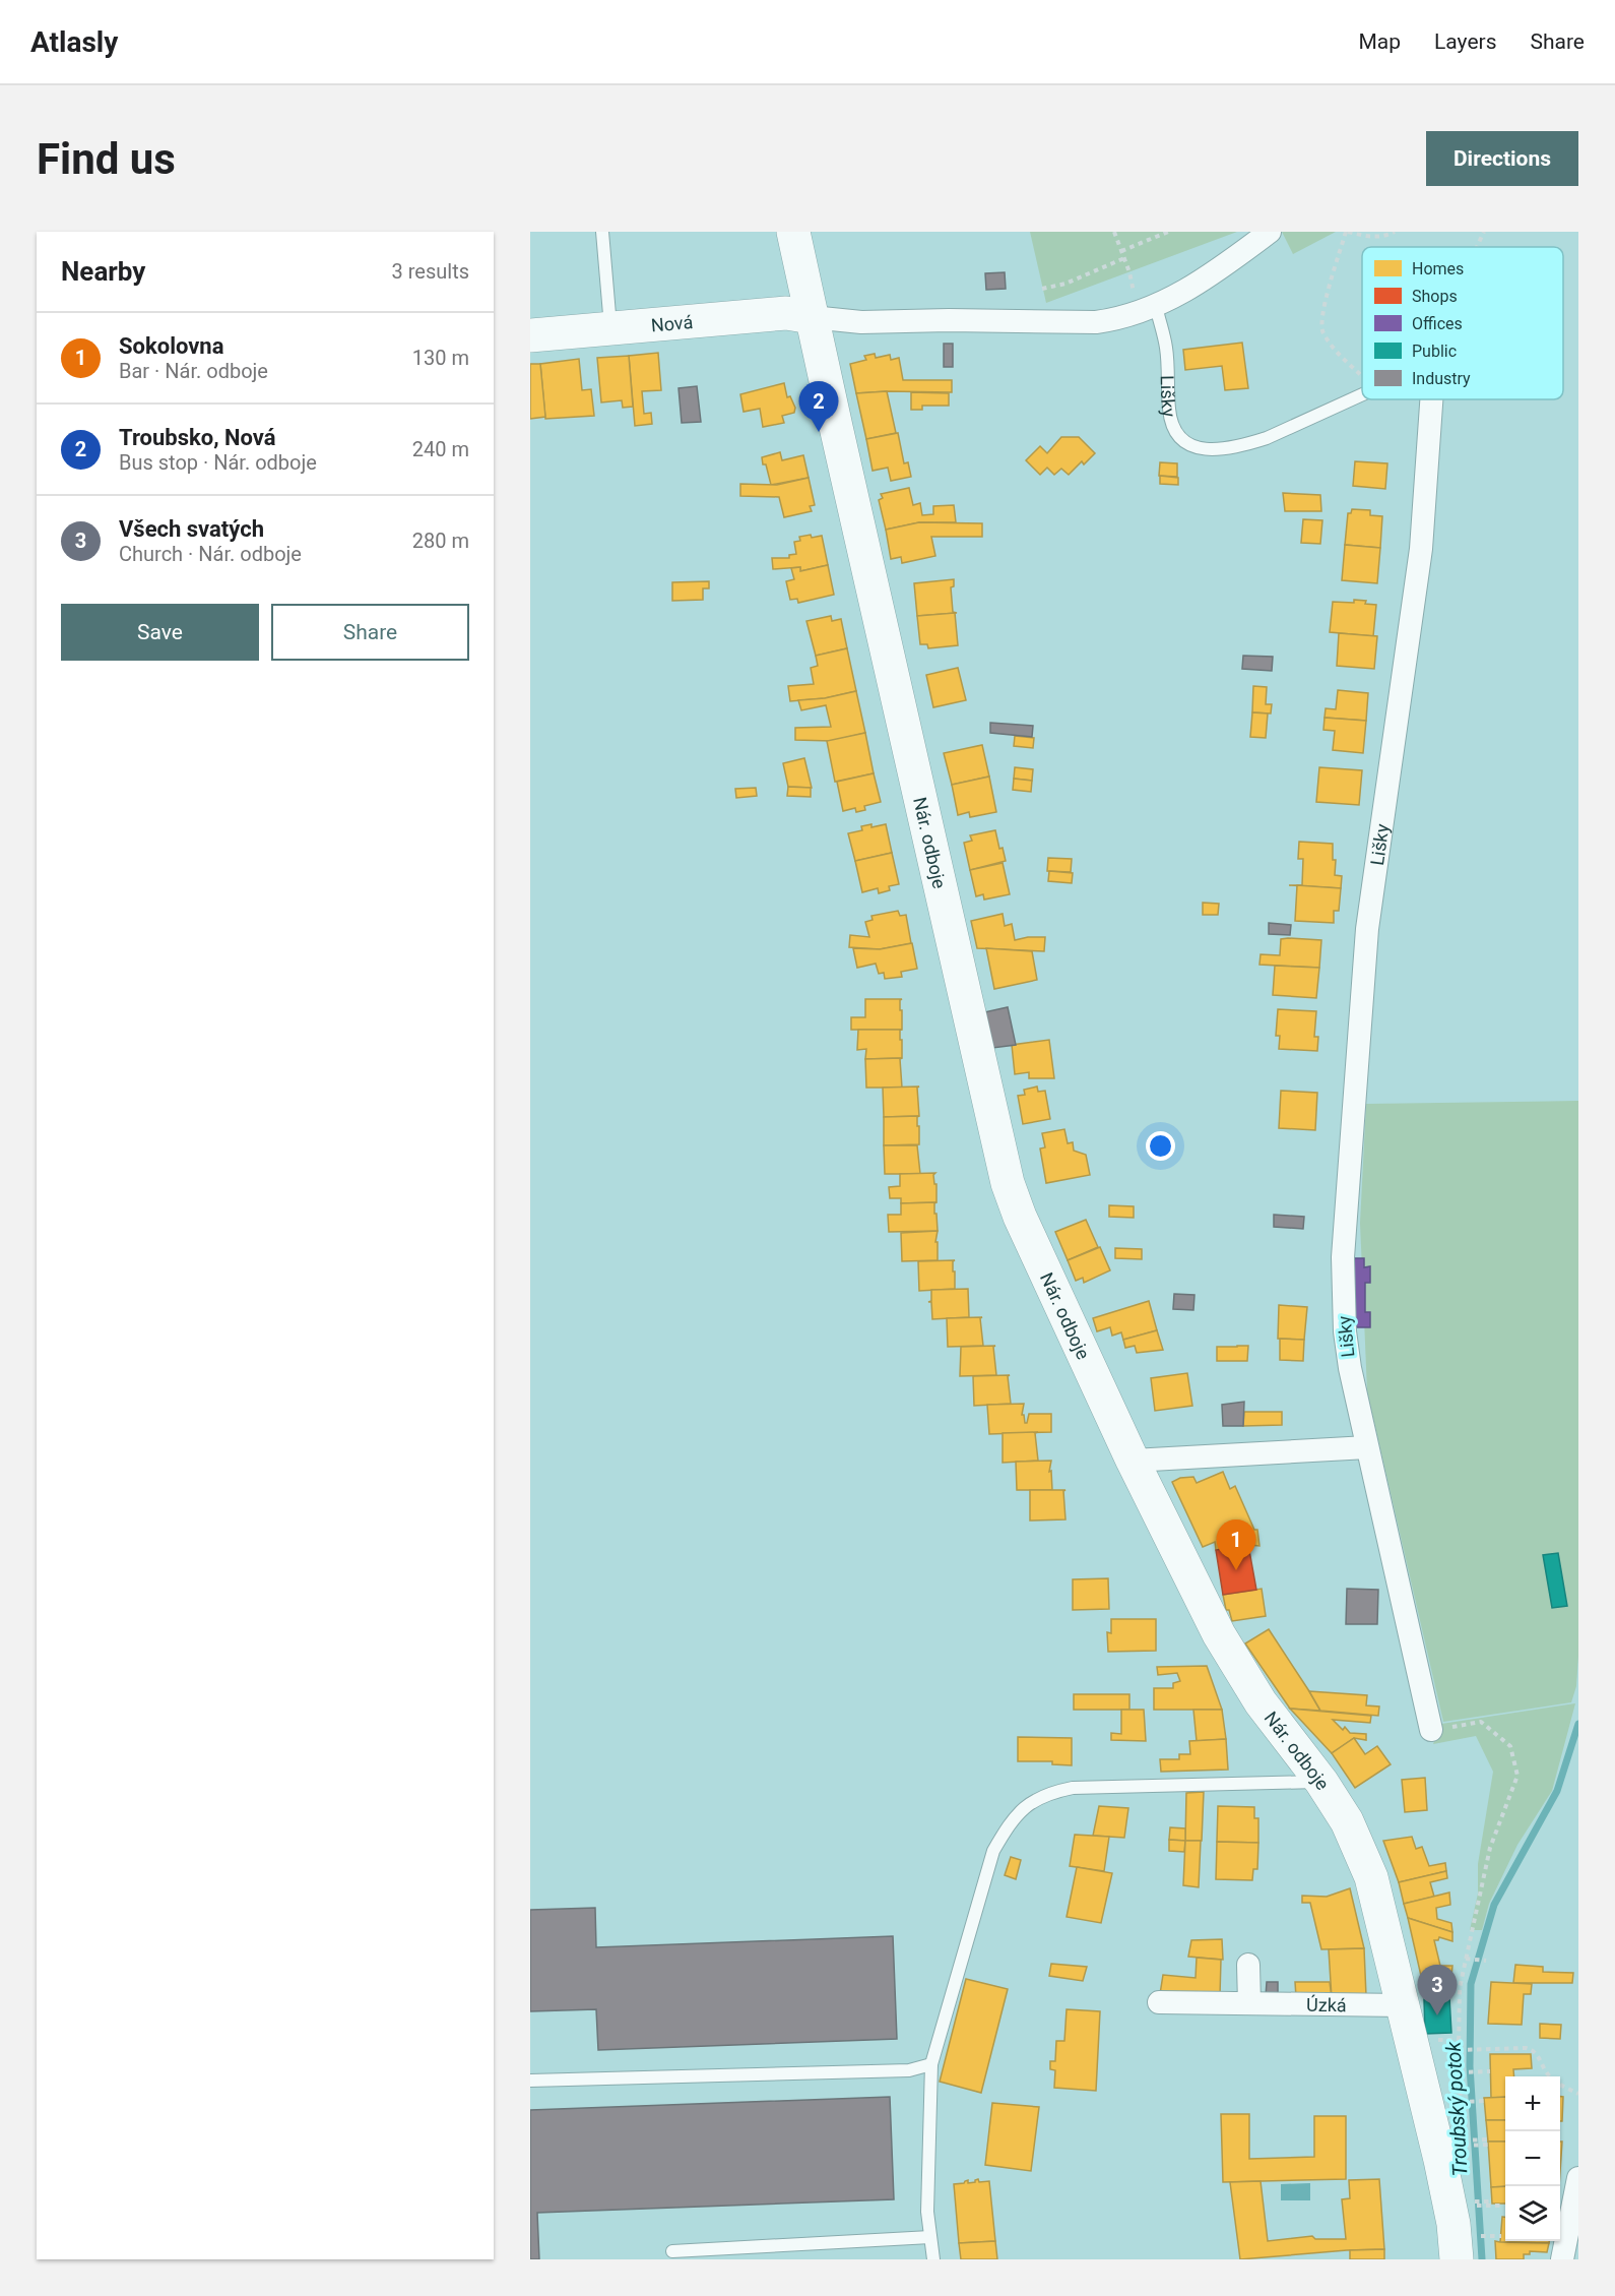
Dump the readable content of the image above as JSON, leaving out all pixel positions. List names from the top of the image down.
{
  "streets": {
    "street": [
      "Nová",
      "Lišky",
      "Nár. odboje",
      "Úzká"
    ]
  },
  "crossings": [
    ["Nová", "Nár. odboje"],
    ["Nár. odboje", "Úzká"]
  ],
  "water": ["Troubský potok"],
  "legend": [
    "Homes",
    "Shops",
    "Offices",
    "Public",
    "Industry"
  ],
  "page": {
    "header": "Atlasly",
    "nav": ["Map", "Layers", "Share"],
    "buttons": [
      "Directions",
      ["Save", "Share"]
    ],
    "title": "Find us",
    "heading": ["Nearby", "3 results"],
    "list": [
      {
        "mark": "1",
        "name": "Sokolovna",
        "note": "Bar · Nár. odboje",
        "value": "130 m"
      },
      {
        "mark": "2",
        "name": "Troubsko, Nová",
        "note": "Bus stop · Nár. odboje",
        "value": "240 m"
      },
      {
        "mark": "3",
        "name": "Všech svatých",
        "note": "Church · Nár. odboje",
        "value": "280 m"
      }
    ],
    "pins": ["2", "1", "3"],
    "map_buttons": ["+", "−"]
  }
}
